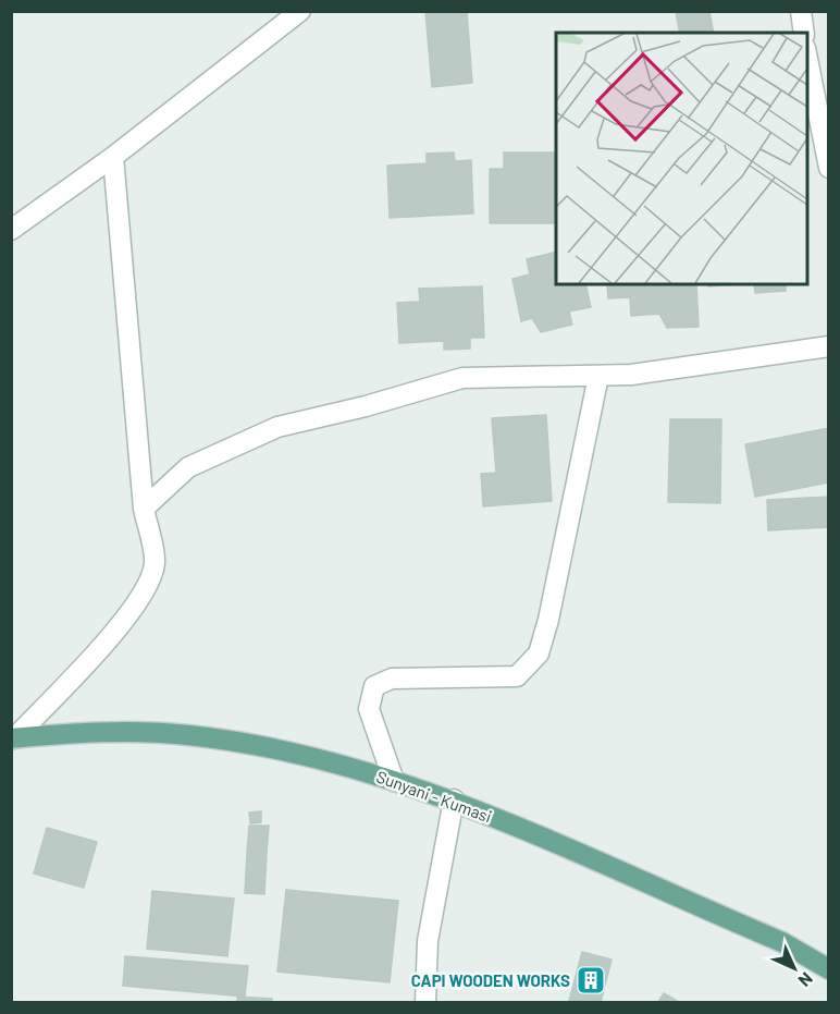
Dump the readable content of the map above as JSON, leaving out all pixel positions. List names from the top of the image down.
{
  "streets": {
    "main road": ["Sunyani - Kumasi"]
  },
  "places": {
    "building": ["CAPI WOODEN WORKS"]
  },
  "north": "bottom right"
}
